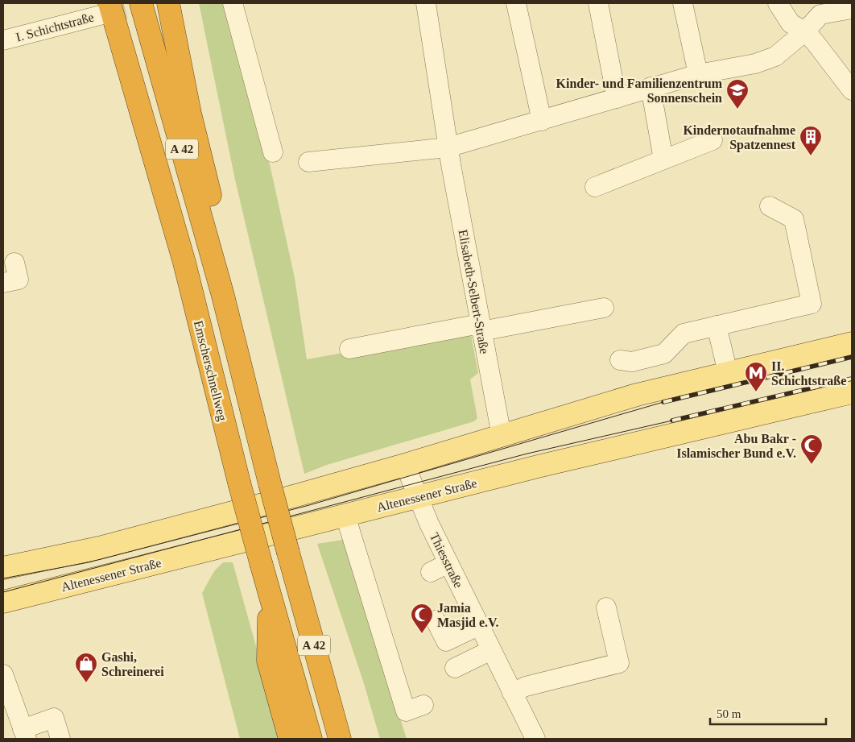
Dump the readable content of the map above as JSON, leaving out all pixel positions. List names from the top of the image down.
{
  "streets": {
    "highway": ["A 42", "Emscherschnellweg"],
    "main road": ["Altenessener Straße"],
    "street": ["I. Schichtstraße", "Elisabeth-Selbert-Straße", "Thiesstraße"]
  },
  "crossings": [
    ["I. Schichtstraße", "Emscherschnellweg"],
    ["Altenessener Straße", "Thiesstraße"]
  ],
  "places": {
    "school or university": ["Kinder- und Familienzentrum Sonnenschein"],
    "building": ["Kindernotaufnahme Spatzennest"],
    "metro station": ["II. Schichtstraße"],
    "mosque": ["Abu Bakr - Islamischer Bund e.V.", "Jamia Masjid e.V."],
    "shop": ["Gashi, Schreinerei"]
  },
  "scale_bar": "50 m"
}
